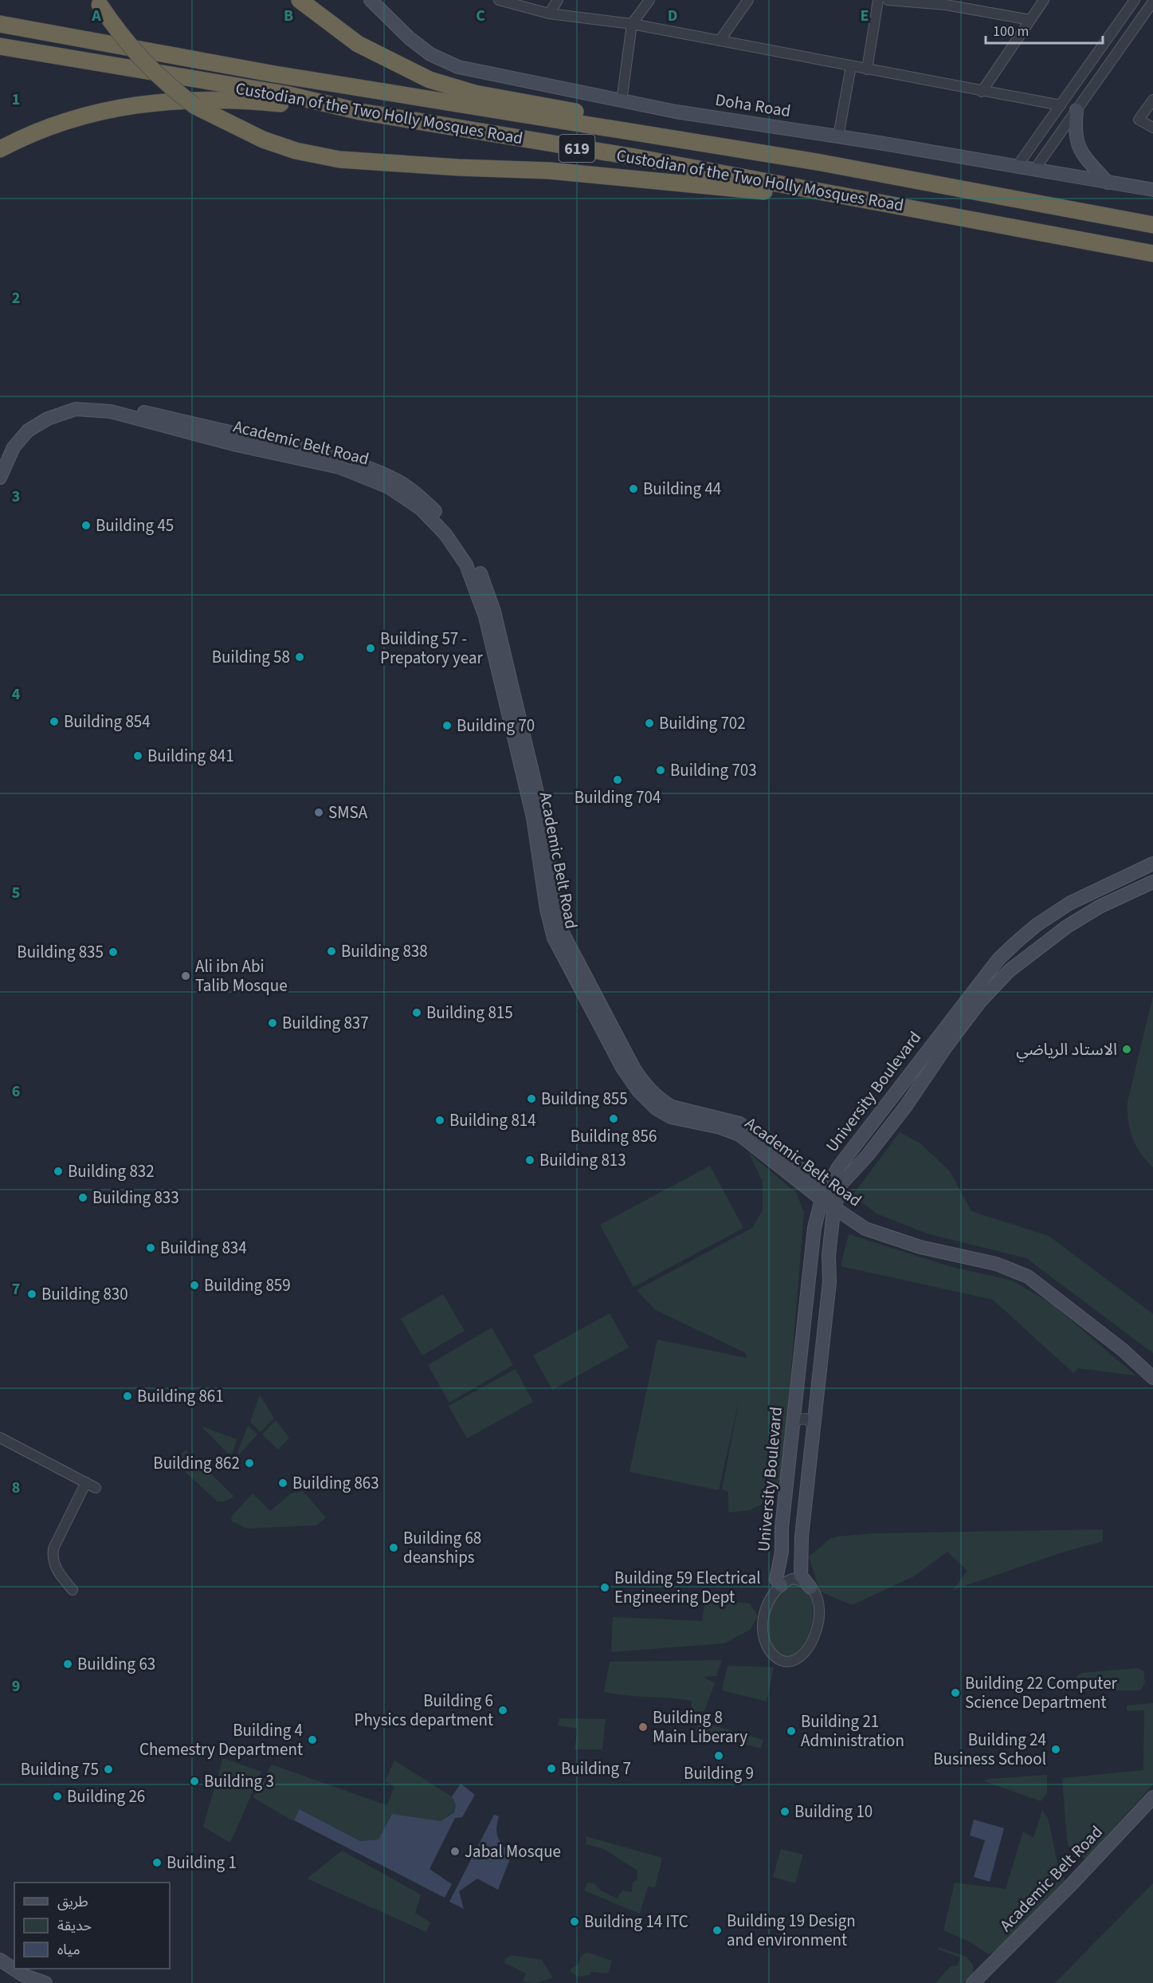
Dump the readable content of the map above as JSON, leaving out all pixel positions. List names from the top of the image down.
{
  "streets": {
    "highway": ["Custodian of the Two Holly Mosques Road", "619"],
    "street": ["Doha Road", "Academic Belt Road", "University Boulevard"]
  },
  "crossings": [
    ["Academic Belt Road", "University Boulevard"]
  ],
  "places": [
    "Building 44",
    "Building 45",
    "Building 57 - Prepatory year",
    "Building 58",
    "Building 854",
    "Building 702",
    "Building 70",
    "Building 841",
    "Building 703",
    "Building 704",
    "SMSA",
    "Building 838",
    "Building 835",
    "Ali ibn Abi Talib Mosque",
    "Building 815",
    "Building 837",
    "الاستاد الرياضي",
    "Building 855",
    "Building 856",
    "Building 814",
    "Building 813",
    "Building 832",
    "Building 833",
    "Building 834",
    "Building 859",
    "Building 830",
    "Building 861",
    "Building 862",
    "Building 863",
    "Building 68 deanships",
    "Building 59 Electrical Engineering Dept",
    "Building 63",
    "Building 22 Computer Science Department",
    "Building 6 Physics department",
    "Building 8 Main Liberary",
    "Building 21 Administration",
    "Building 4 Chemestry Department",
    "Building 24 Business School",
    "Building 9",
    "Building 7",
    "Building 75",
    "Building 3",
    "Building 26",
    "Building 10",
    "Jabal Mosque",
    "Building 1",
    "Building 14 ITC",
    "Building 19 Design and environment"
  ],
  "legend": ["طريق", "حديقة", "مياه"],
  "scale_bar": "100 m",
  "grid": {
    "columns": [
      "A",
      "B",
      "C",
      "D",
      "E"
    ],
    "rows": [
      "1",
      "2",
      "3",
      "4",
      "5",
      "6",
      "7",
      "8",
      "9"
    ]
  }
}
